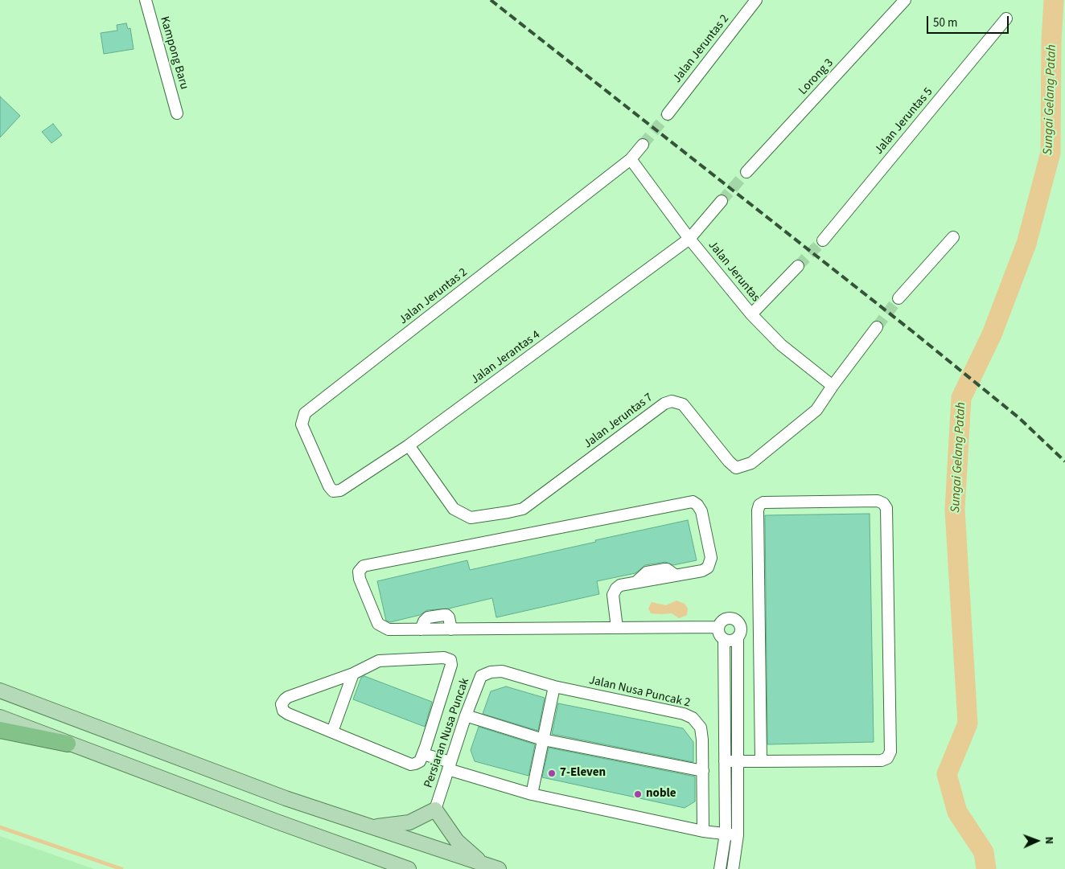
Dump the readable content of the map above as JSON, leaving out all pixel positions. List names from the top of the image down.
{
  "streets": {
    "street": [
      "Jalan Jeruntas 2",
      "Kampong Baru",
      "Lorong 3",
      "Jalan Jeruntas 5",
      "Jalan Jeruntas",
      "Jalan Jerantas 4",
      "Jalan Jeruntas 7",
      "Jalan Nusa Puncak 2",
      "Persiaran Nusa Puncak"
    ]
  },
  "crossings": [
    ["Jalan Jeruntas 2", "Jalan Jeruntas"],
    ["Jalan Jeruntas 2", "Jalan Jerantas 4"],
    ["Jalan Jeruntas", "Jalan Jerantas 4"],
    ["Jalan Jeruntas", "Jalan Jeruntas 7"],
    ["Jalan Jerantas 4", "Jalan Jeruntas 7"],
    ["Jalan Nusa Puncak 2", "Persiaran Nusa Puncak"]
  ],
  "water": ["Sungai Gelang Patah"],
  "places": ["7-Eleven", "noble"],
  "scale_bar": "50 m",
  "north": "right"
}
